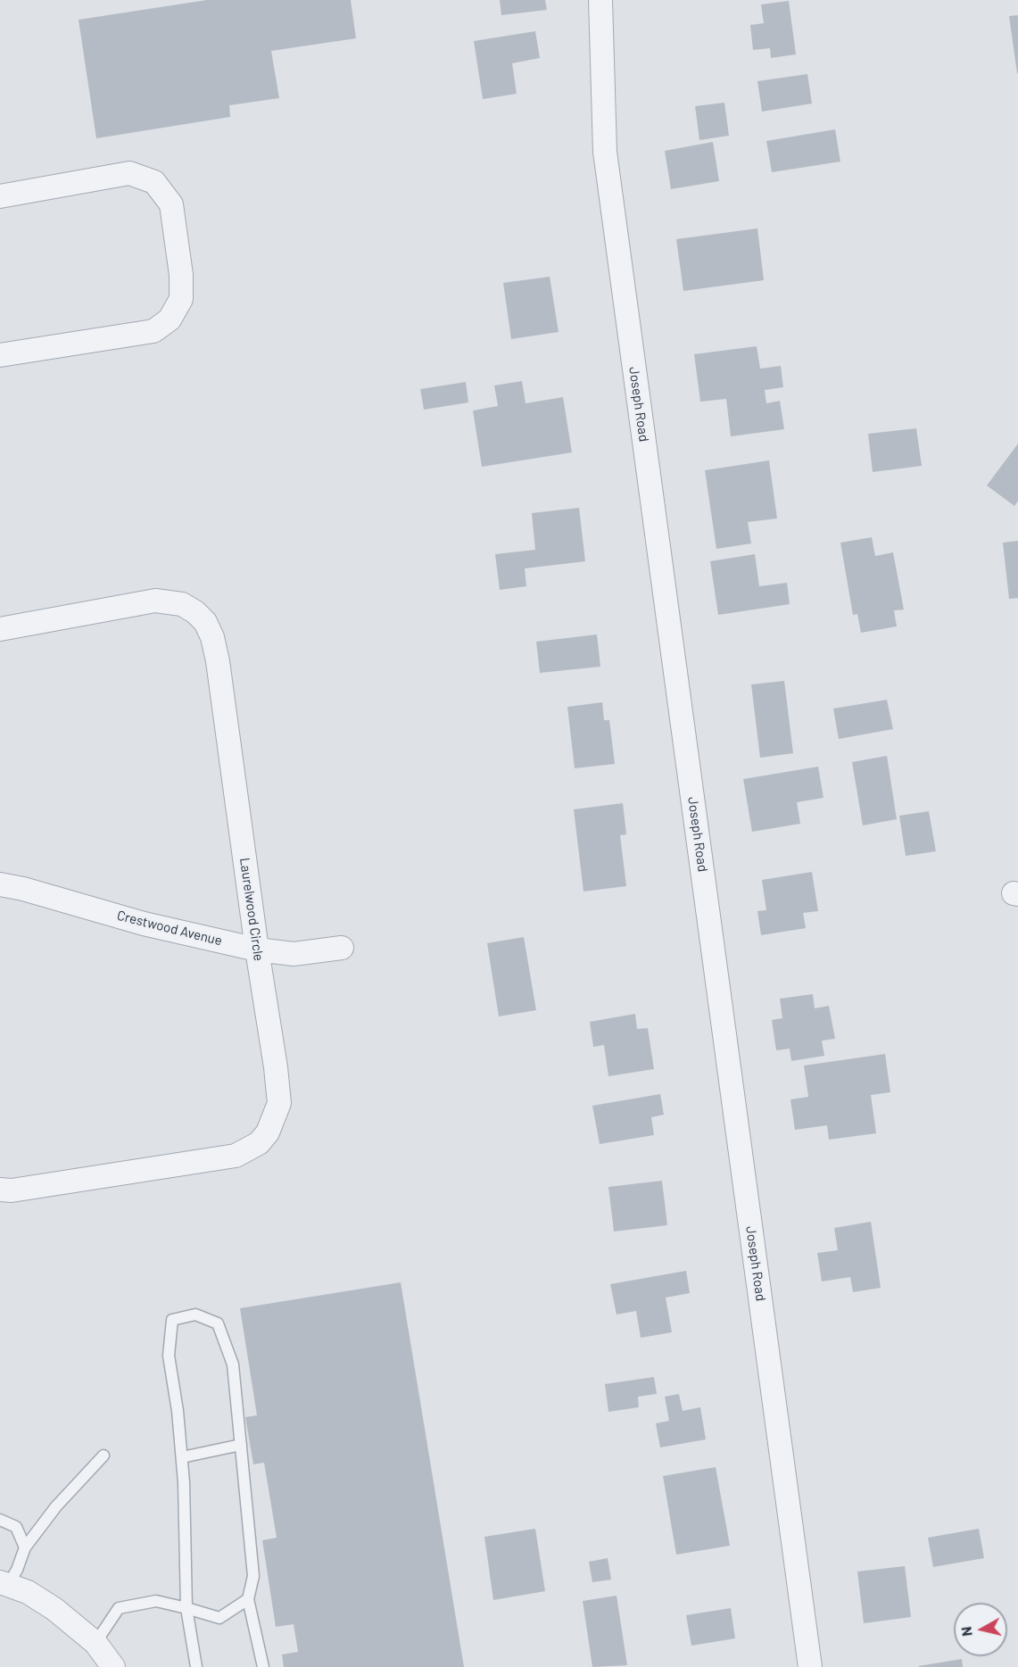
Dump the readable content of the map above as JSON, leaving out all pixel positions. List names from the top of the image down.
{
  "streets": {
    "street": ["Joseph Road", "Laurelwood Circle", "Crestwood Avenue"]
  },
  "crossings": [
    ["Laurelwood Circle", "Crestwood Avenue"]
  ],
  "north": "left"
}
